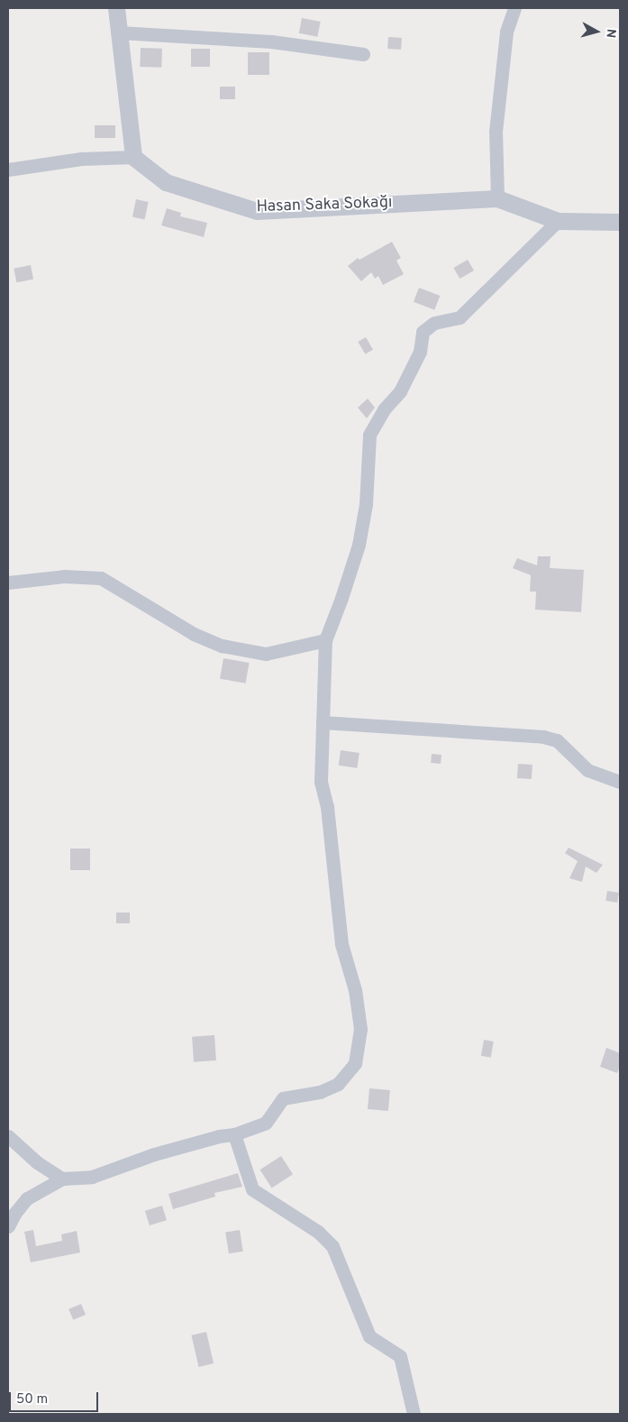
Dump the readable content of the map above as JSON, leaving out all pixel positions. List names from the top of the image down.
{
  "streets": {
    "street": ["Hasan Saka Sokağı"]
  },
  "scale_bar": "50 m",
  "north": "right"
}
